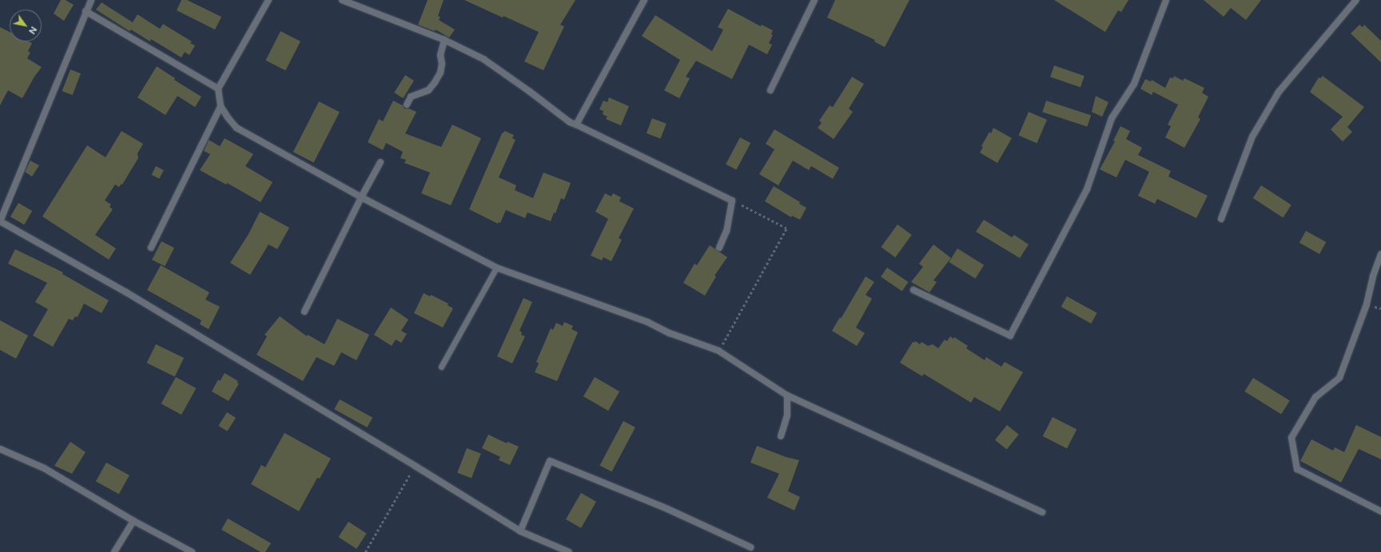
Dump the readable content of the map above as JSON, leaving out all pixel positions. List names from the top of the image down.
{
  "north": "bottom right"
}
